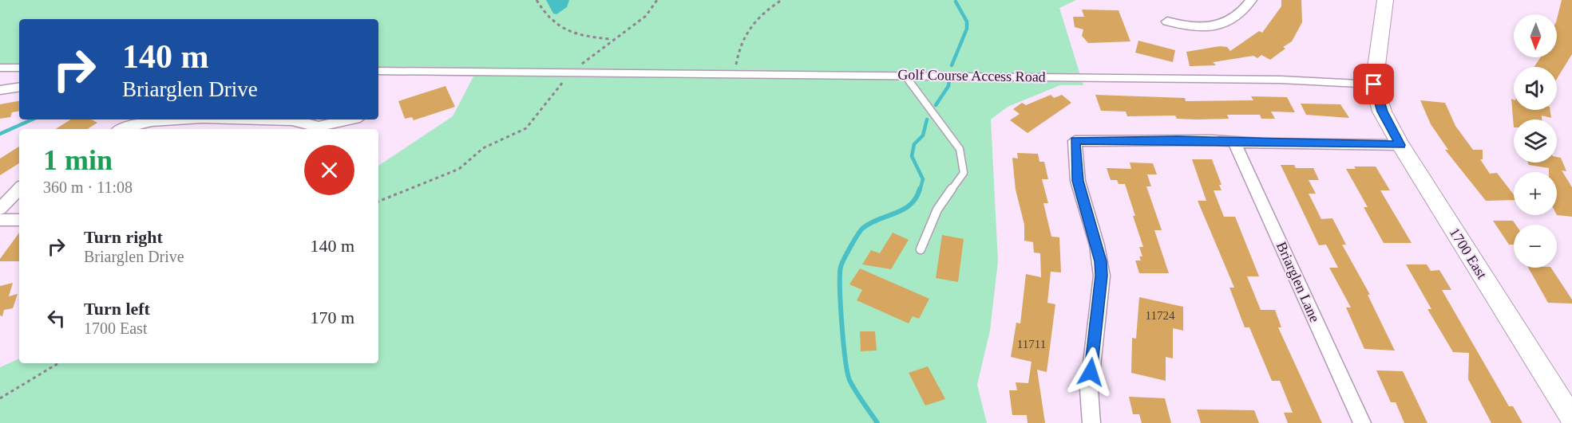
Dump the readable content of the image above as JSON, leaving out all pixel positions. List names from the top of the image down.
{
  "streets": {
    "main road": ["1700 East"],
    "street": ["Briarglen Lane"],
    "lane": ["Golf Course Access Road"]
  },
  "crossings": [
    ["Golf Course Access Road", "1700 East"]
  ],
  "house_numbers": ["11724", "11711"],
  "north": "bottom",
  "page": {
    "map_buttons": ["+", "−"],
    "turn": ["140 m", "Briarglen Drive"],
    "heading": ["1 min", "360 m · 11:08"],
    "list": [
      {
        "name": "Turn right",
        "note": "Briarglen Drive",
        "value": "140 m"
      },
      {
        "name": "Turn left",
        "note": "1700 East",
        "value": "170 m"
      }
    ]
  }
}
